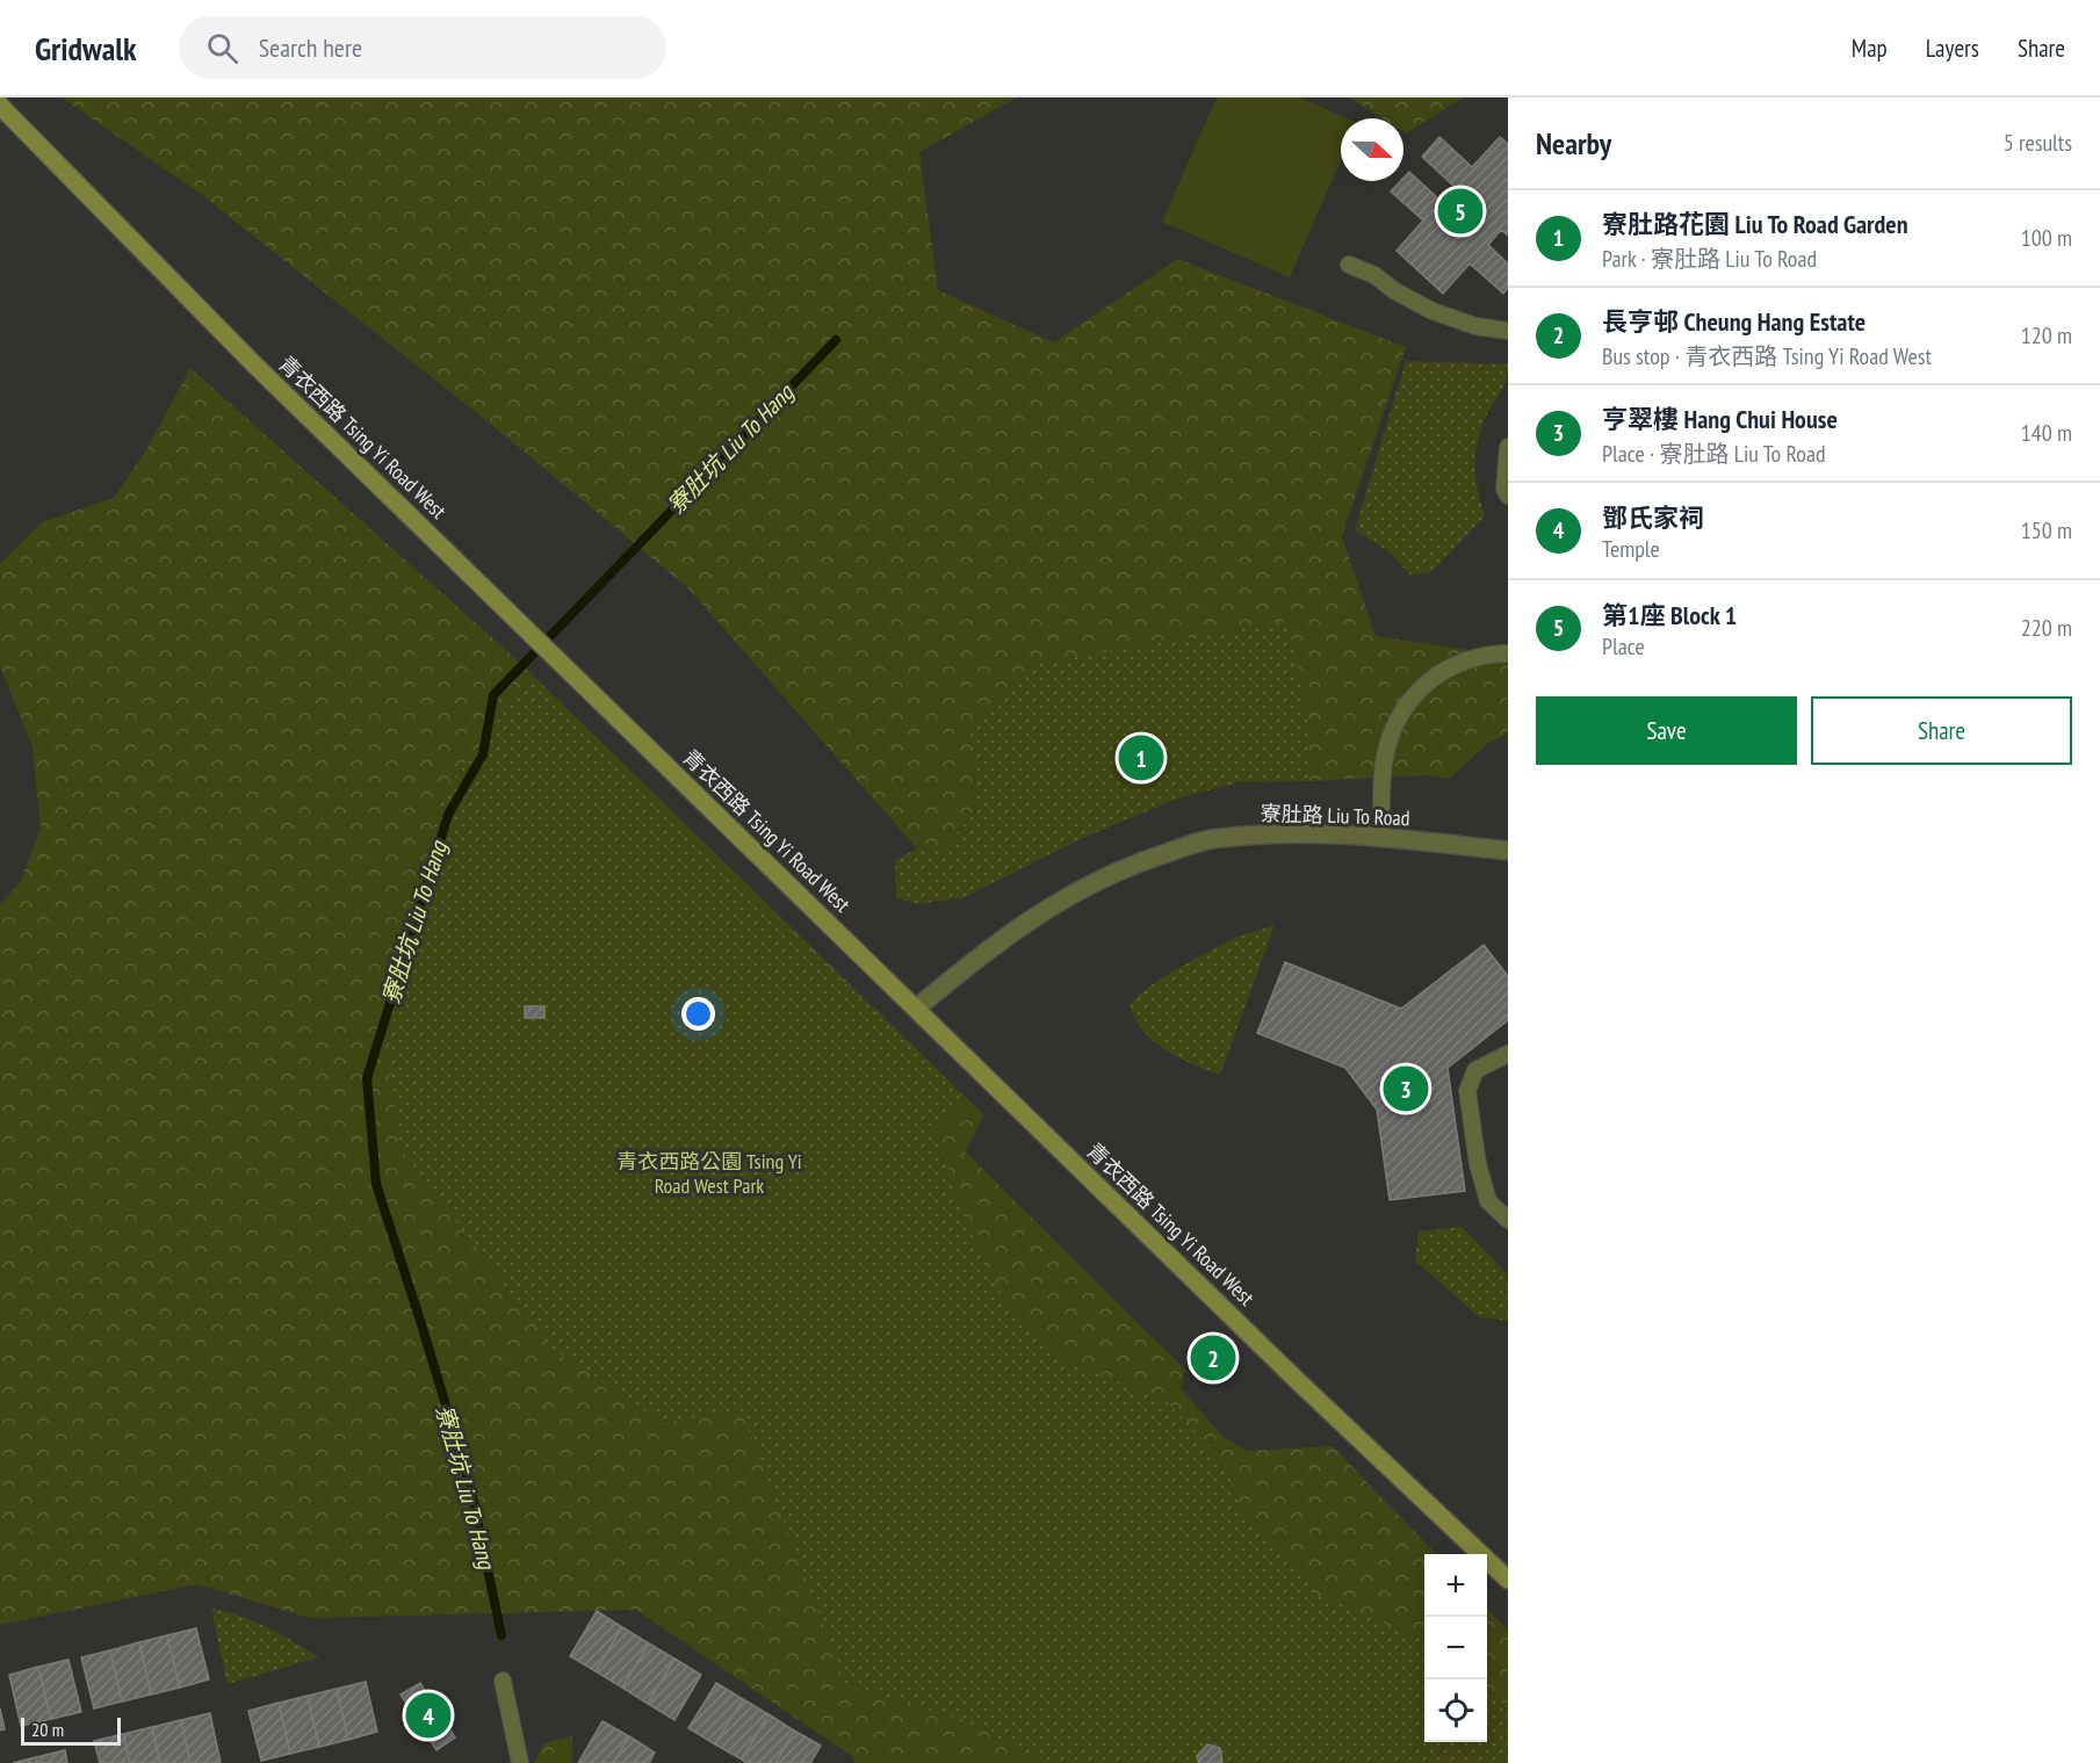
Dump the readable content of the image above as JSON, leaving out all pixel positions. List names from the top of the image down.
{
  "streets": {
    "main road": ["青衣西路 Tsing Yi Road West"],
    "street": ["寮肚路 Liu To Road"]
  },
  "crossings": [
    ["青衣西路 Tsing Yi Road West", "寮肚路 Liu To Road"]
  ],
  "water": ["寮肚坑 Liu To Hang"],
  "parks": ["青衣西路公園 Tsing Yi Road West Park"],
  "scale_bar": "20 m",
  "north": "right",
  "page": {
    "header": "Gridwalk",
    "search": "Search here",
    "nav": ["Map", "Layers", "Share"],
    "heading": ["Nearby", "5 results"],
    "pins": [
      "5",
      "1",
      "3",
      "2",
      "4"
    ],
    "list": [
      {
        "mark": "1",
        "name": "寮肚路花園 Liu To Road Garden",
        "note": "Park · 寮肚路 Liu To Road",
        "value": "100 m"
      },
      {
        "mark": "2",
        "name": "長亨邨 Cheung Hang Estate",
        "note": "Bus stop · 青衣西路 Tsing Yi Road West",
        "value": "120 m"
      },
      {
        "mark": "3",
        "name": "亨翠樓 Hang Chui House",
        "note": "Place · 寮肚路 Liu To Road",
        "value": "140 m"
      },
      {
        "mark": "4",
        "name": "鄧氏家祠",
        "note": "Temple",
        "value": "150 m"
      },
      {
        "mark": "5",
        "name": "第1座 Block 1",
        "note": "Place",
        "value": "220 m"
      }
    ],
    "buttons": ["Save", "Share"],
    "map_buttons": ["+", "−"],
    "scale": "20 m"
  }
}
